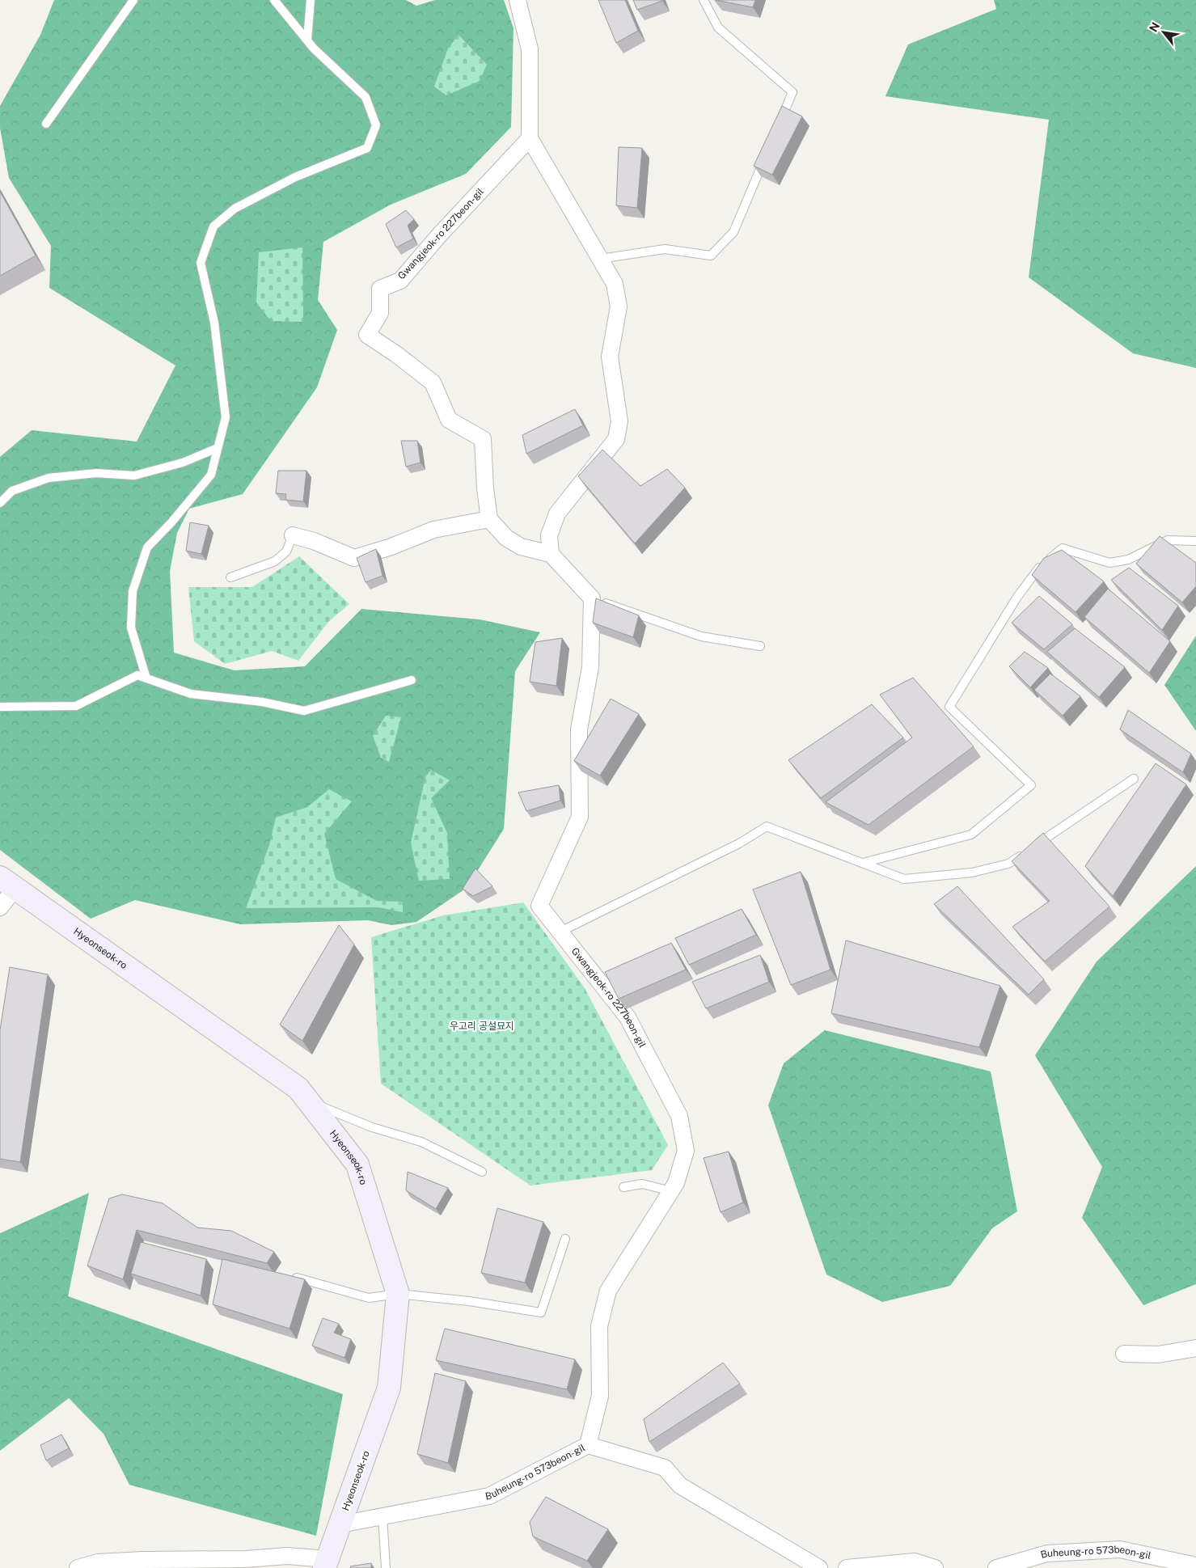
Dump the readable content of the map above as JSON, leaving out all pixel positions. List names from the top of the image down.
{
  "streets": {
    "street": ["Gwangjeok-ro 227beon-gil", "Hyeonseok-ro", "Buheung-ro 573beon-gil"]
  },
  "crossings": [
    ["Gwangjeok-ro 227beon-gil", "Buheung-ro 573beon-gil"],
    ["Hyeonseok-ro", "Buheung-ro 573beon-gil"]
  ],
  "parks": ["우고리 공설묘지"],
  "north": "top left"
}
